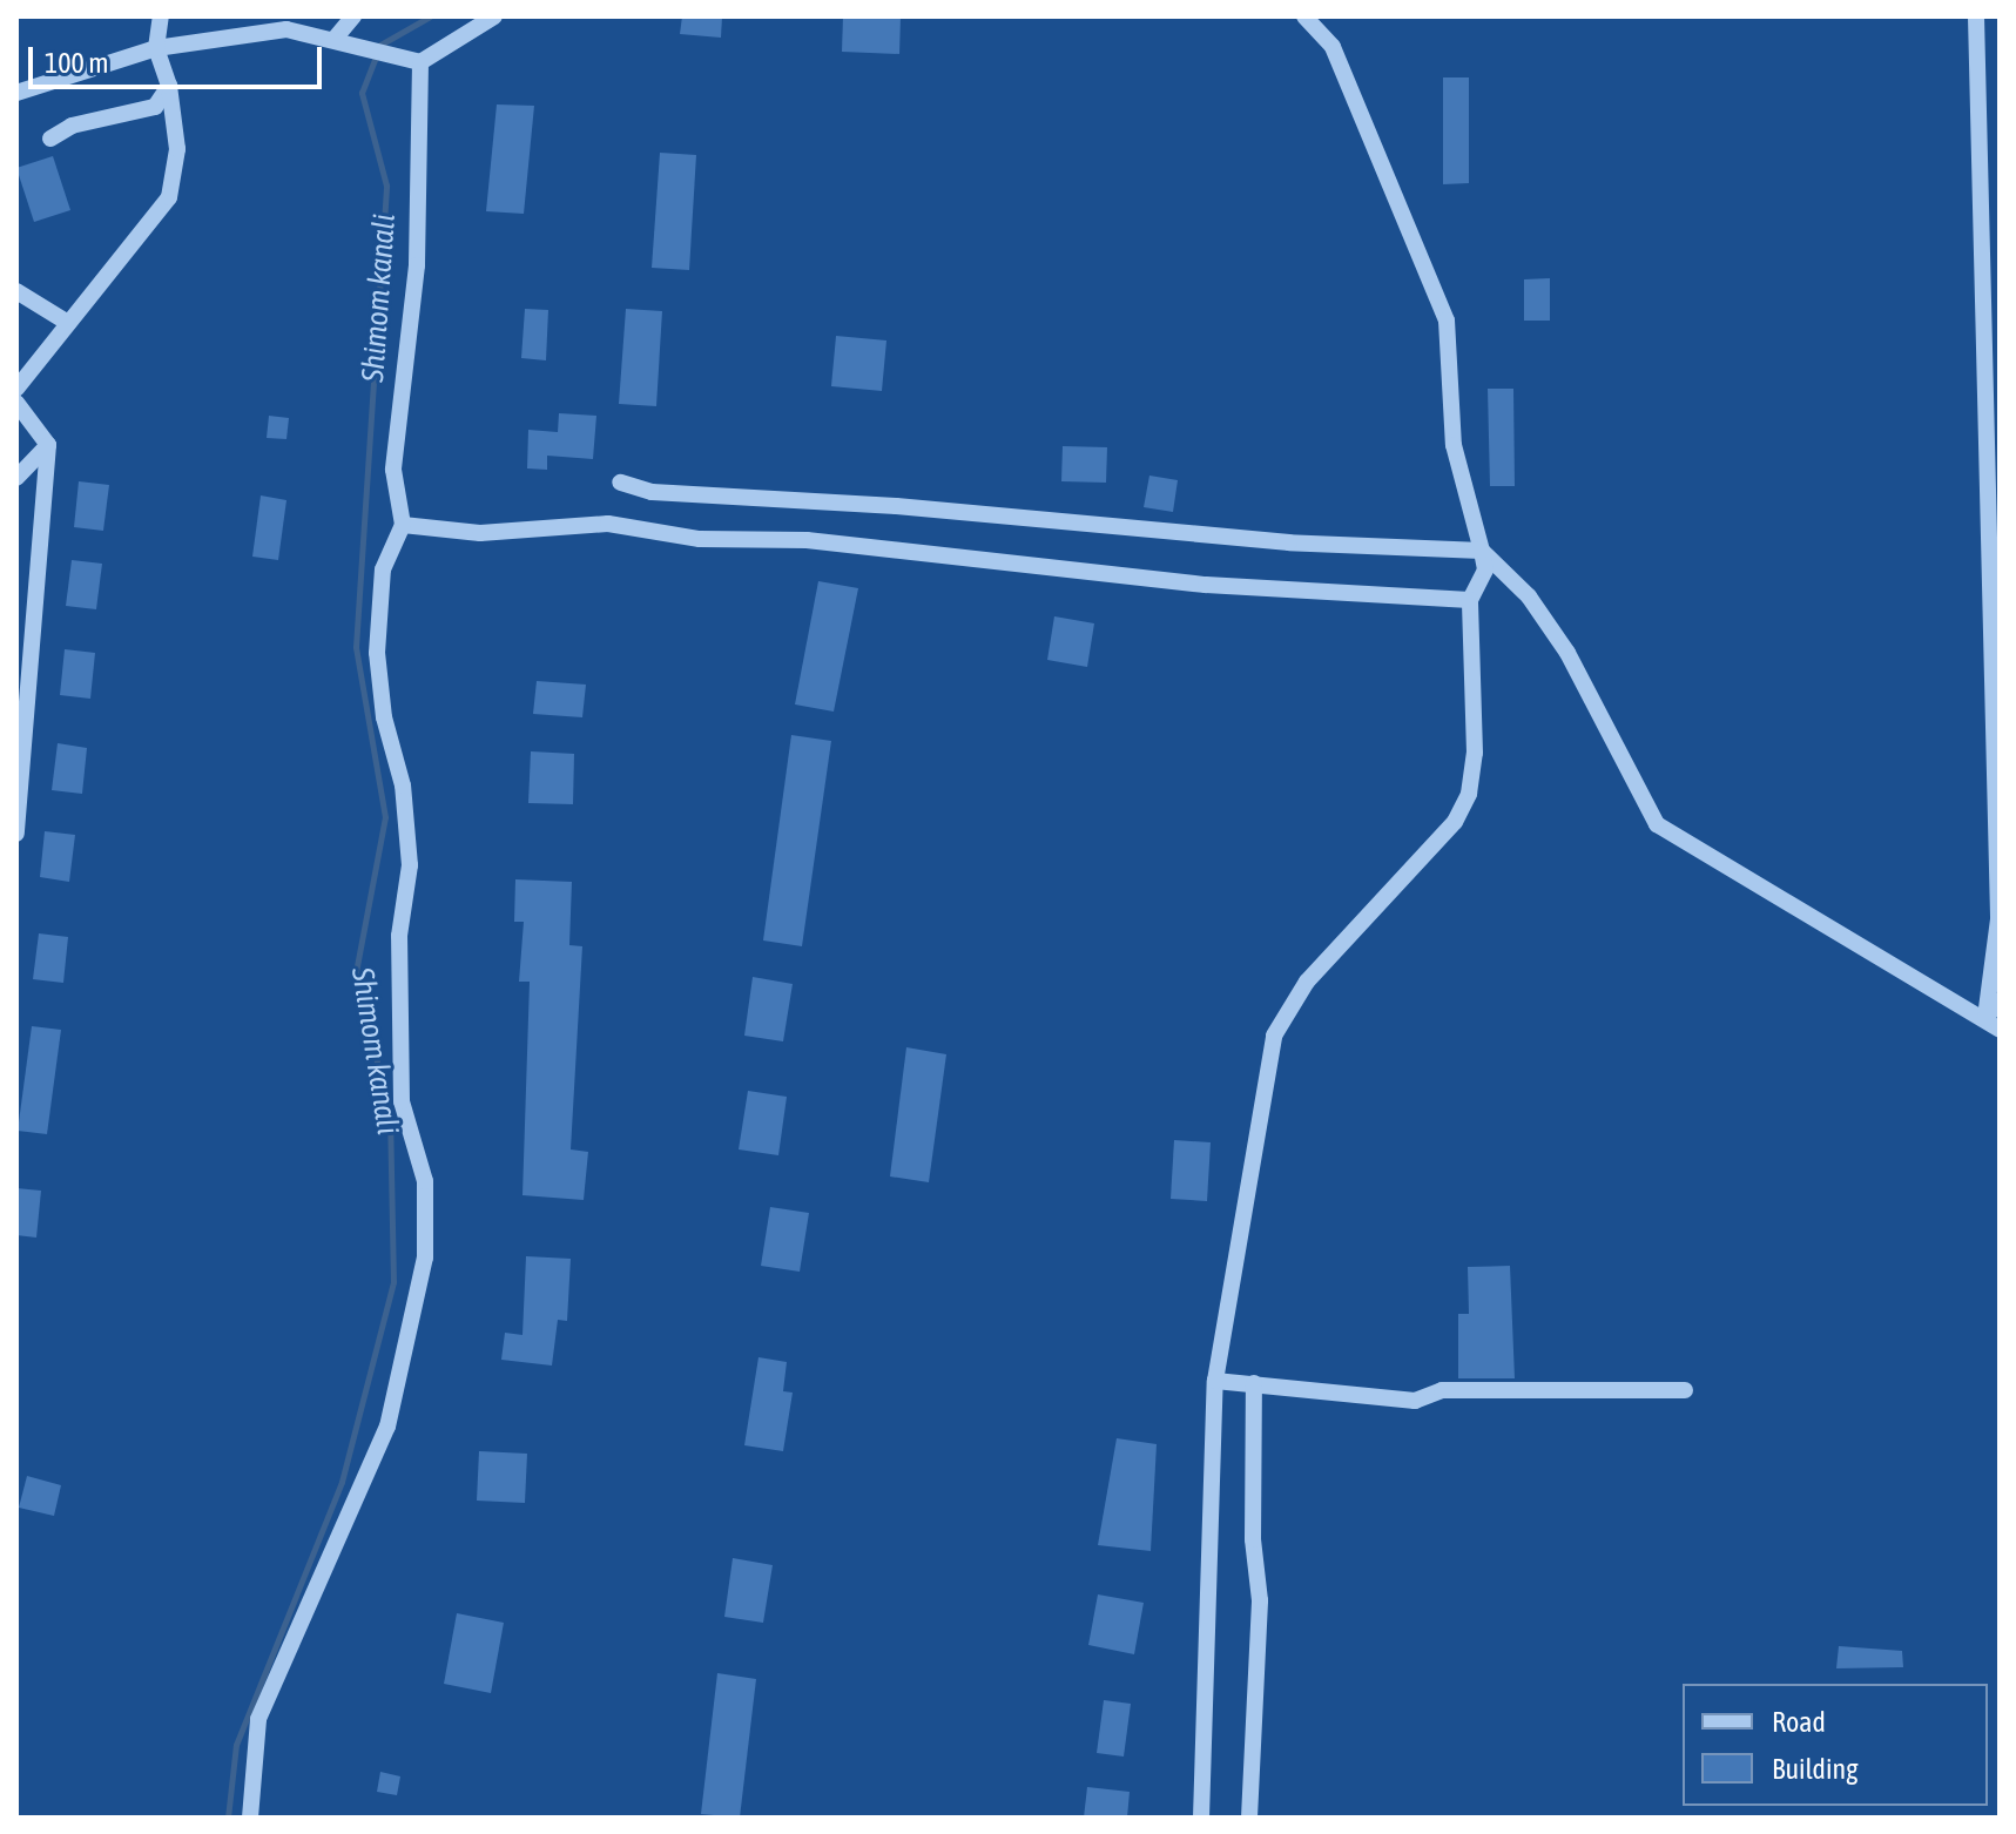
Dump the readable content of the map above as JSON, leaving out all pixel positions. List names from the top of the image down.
{
  "water": ["Shimom kanali"],
  "legend": ["Road", "Building"],
  "scale_bar": "100 m"
}
